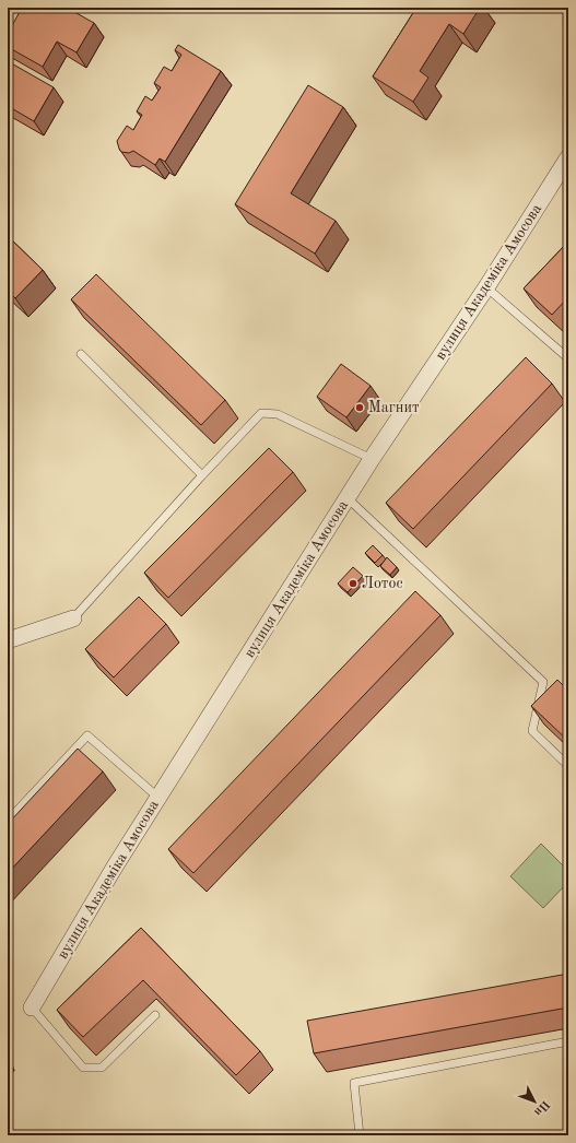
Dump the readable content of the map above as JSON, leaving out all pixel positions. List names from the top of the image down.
{
  "streets": {
    "street": ["вулиця Академіка Амосова"]
  },
  "places": ["Магнит", "Лотос"],
  "north": "bottom right"
}
